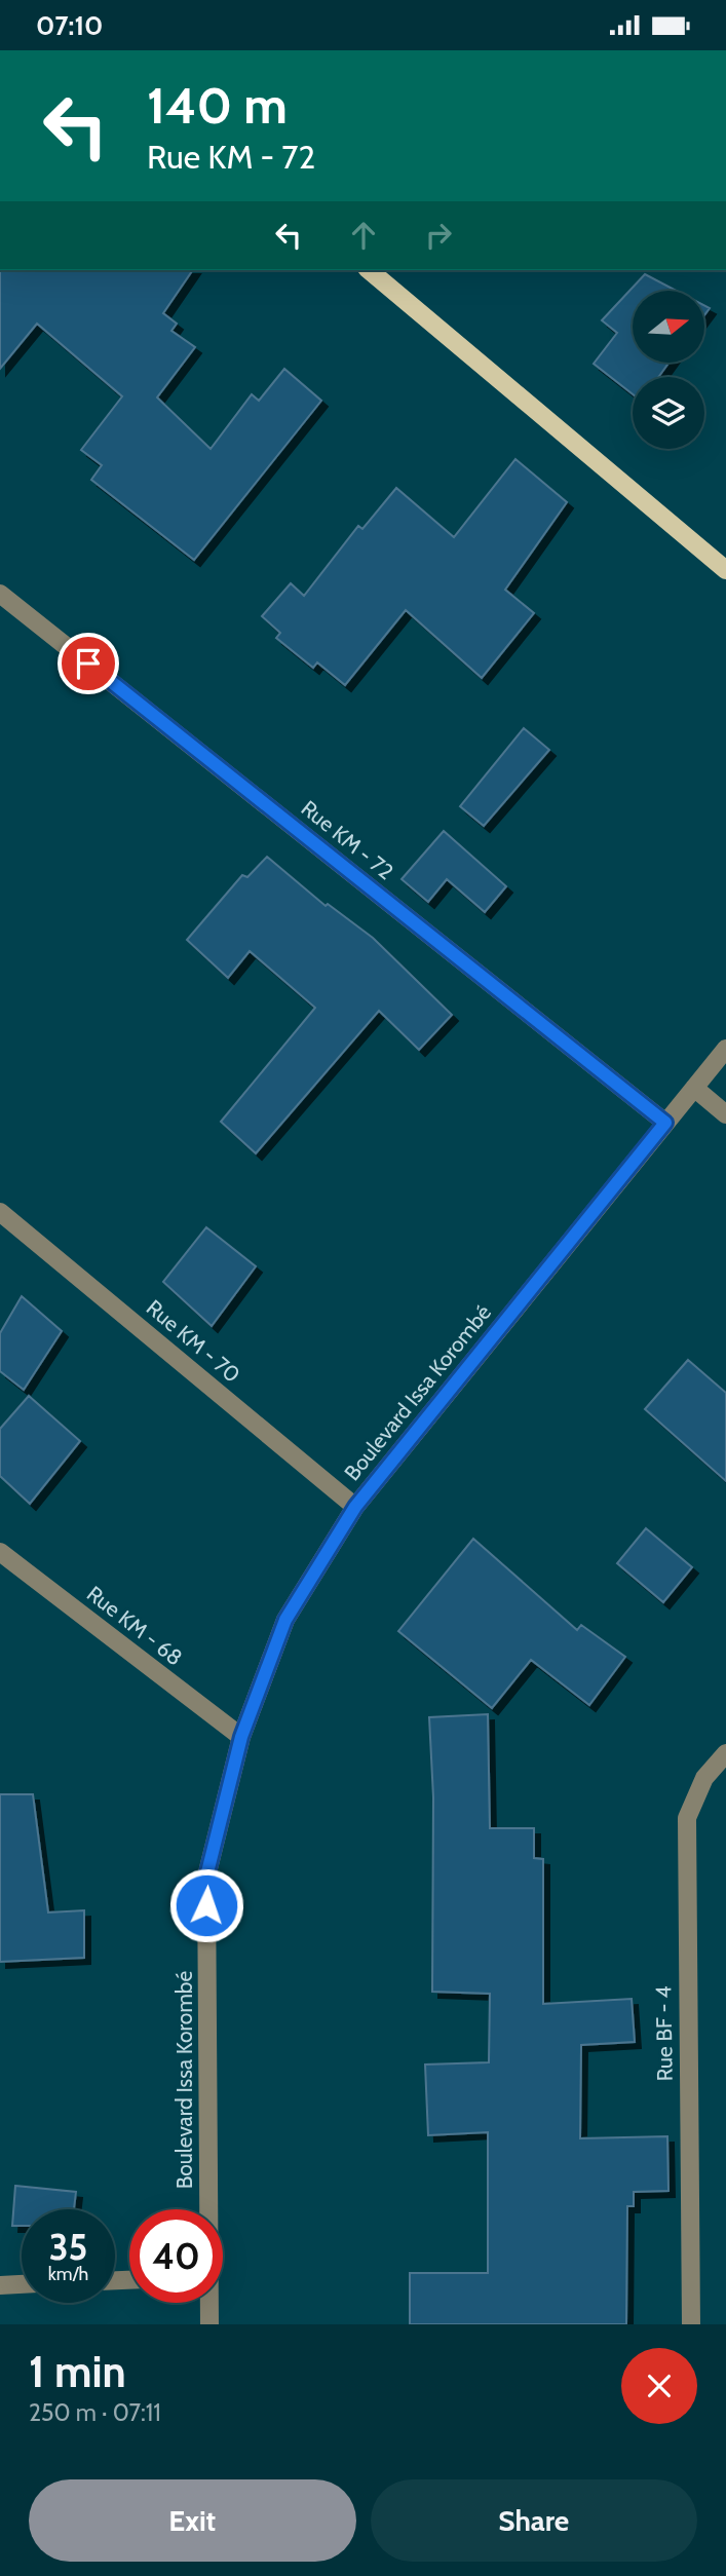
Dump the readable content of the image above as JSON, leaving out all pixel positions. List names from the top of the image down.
{
  "streets": {
    "street": [
      "Rue KM - 72",
      "Rue KM - 70",
      "Boulevard Issa Korombé",
      "Rue KM - 68",
      "Rue BF - 4"
    ]
  },
  "crossings": [
    ["Rue KM - 72", "Boulevard Issa Korombé"],
    ["Rue KM - 70", "Boulevard Issa Korombé"],
    ["Boulevard Issa Korombé", "Rue KM - 68"]
  ],
  "north": "right",
  "page": {
    "status": "07:10",
    "turn": ["140 m", "Rue KM - 72"],
    "speed": "35 km/h",
    "limit": "40",
    "heading": ["1 min", "250 m · 07:11"],
    "buttons": ["Exit", "Share"]
  }
}
